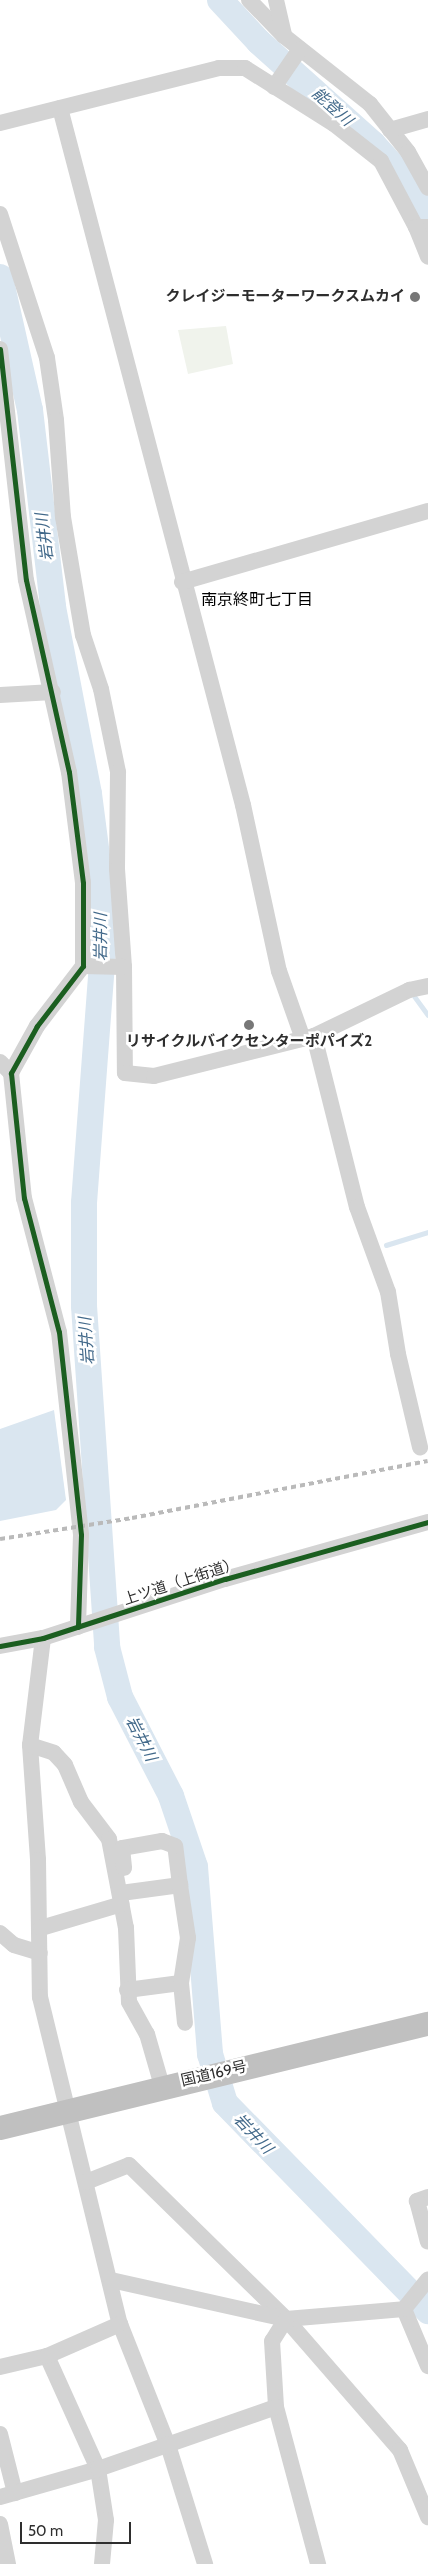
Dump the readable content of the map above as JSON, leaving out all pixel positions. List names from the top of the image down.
{
  "streets": {
    "highway": ["国道169号"],
    "street": ["上ツ道（上街道）"]
  },
  "districts": ["南京終町七丁目"],
  "water": ["能登川", "岩井川"],
  "places": ["クレイジーモーターワークスムカイ", "リサイクルバイクセンターポパイズ2"],
  "scale_bar": "50 m"
}
